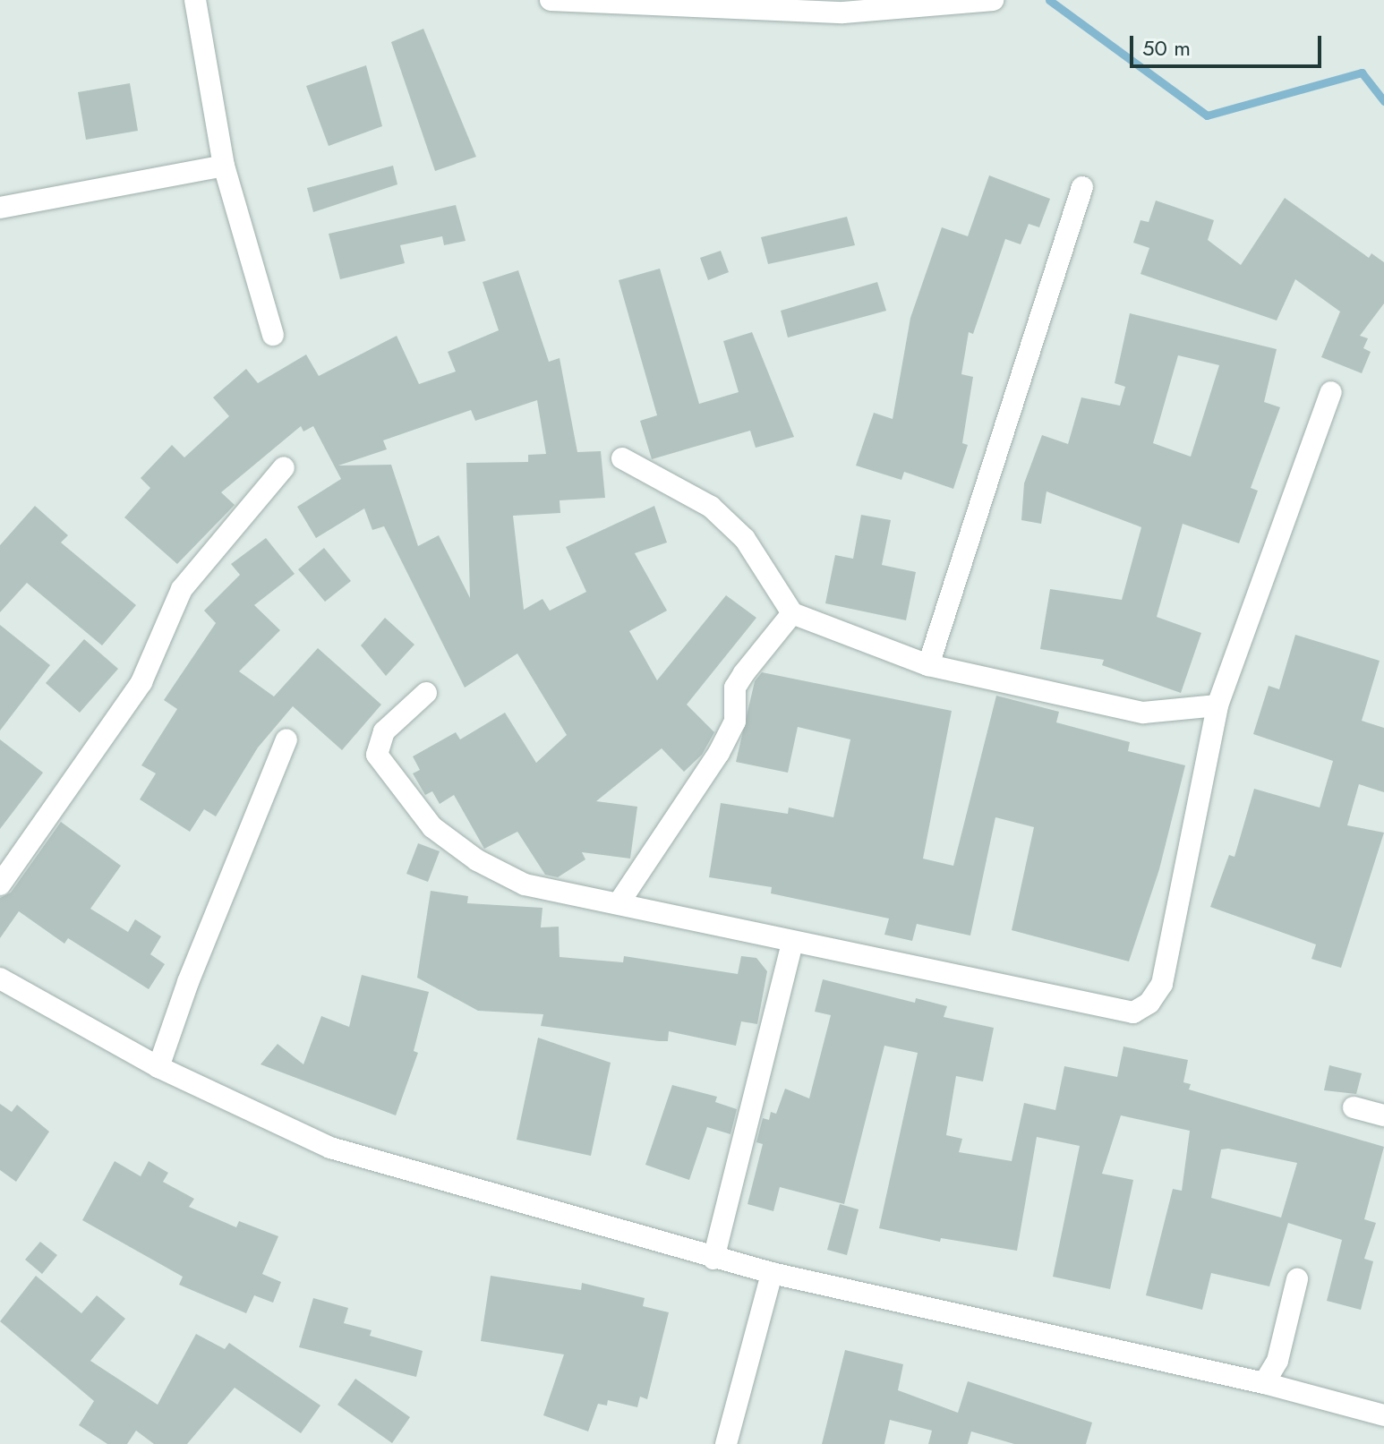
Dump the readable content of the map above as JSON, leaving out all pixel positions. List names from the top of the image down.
{
  "scale_bar": "50 m"
}
